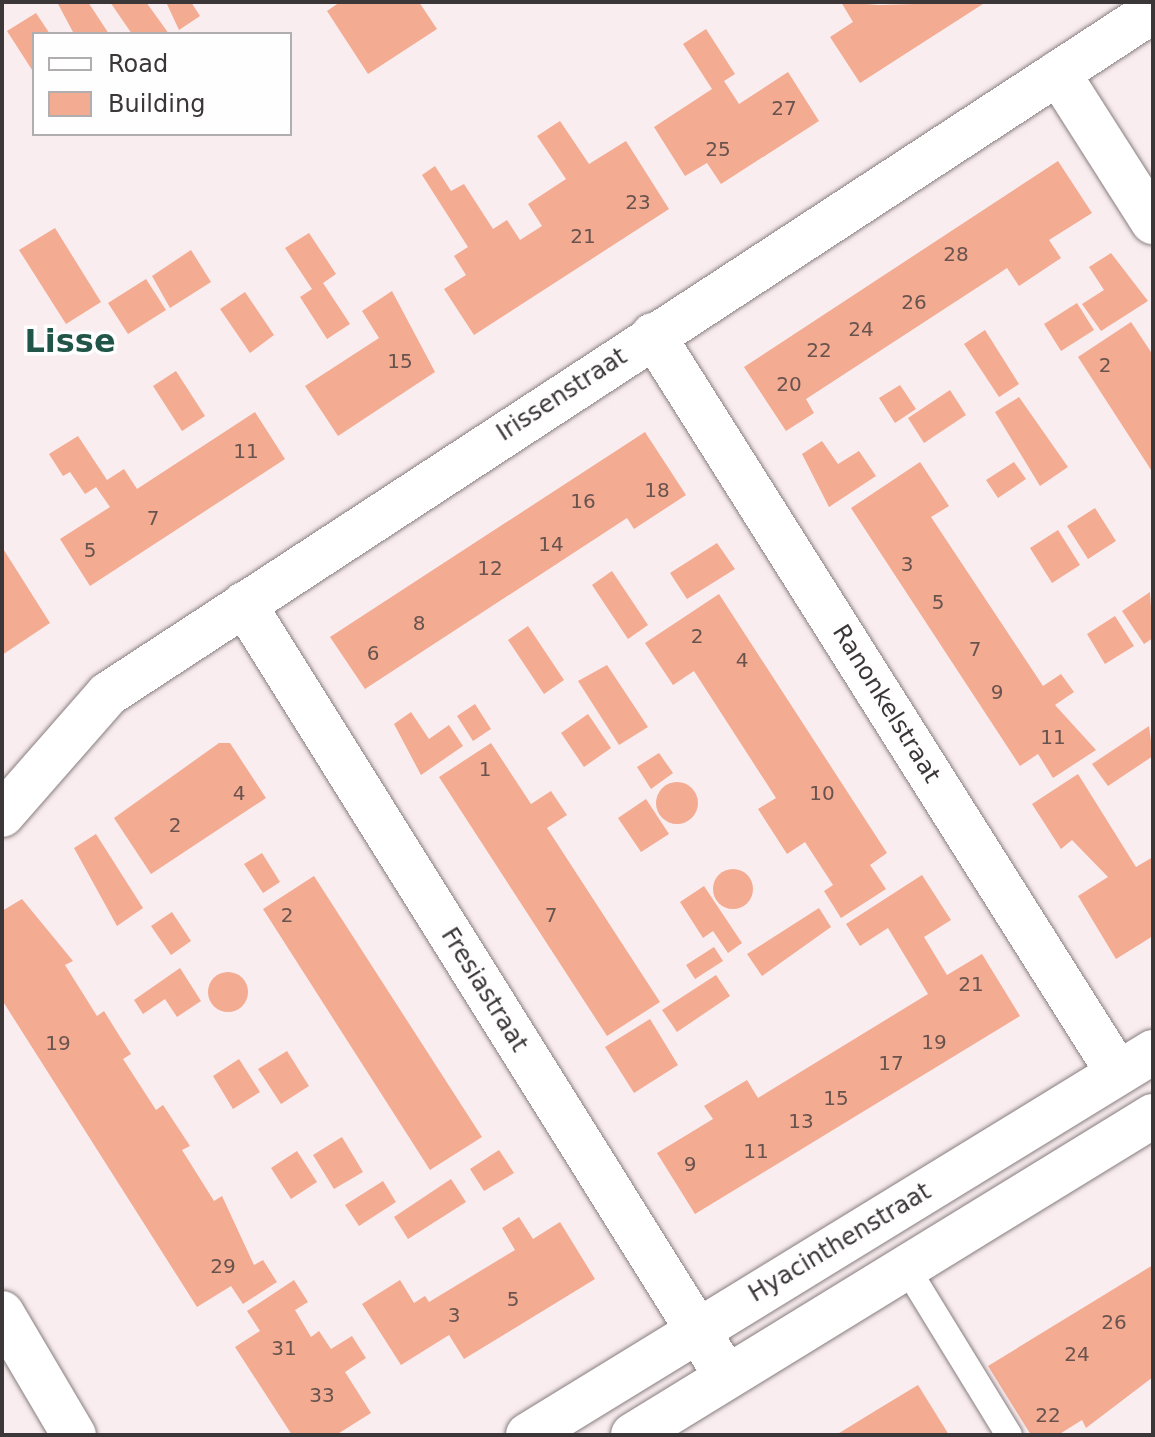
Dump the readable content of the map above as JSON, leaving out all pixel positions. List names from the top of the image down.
{
  "streets": {
    "street": [
      "Irissenstraat",
      "Ranonkelstraat",
      "Fresiastraat",
      "Hyacinthenstraat"
    ]
  },
  "crossings": [
    ["Irissenstraat", "Ranonkelstraat"],
    ["Irissenstraat", "Fresiastraat"],
    ["Ranonkelstraat", "Hyacinthenstraat"],
    ["Fresiastraat", "Hyacinthenstraat"]
  ],
  "districts": ["Lisse"],
  "house_numbers": [
    "27",
    "25",
    "23",
    "21",
    "28",
    "26",
    "24",
    "22",
    "15",
    "2",
    "20",
    "11",
    "18",
    "16",
    "7",
    "14",
    "5",
    "3",
    "12",
    "5",
    "8",
    "2",
    "7",
    "6",
    "4",
    "9",
    "11",
    "1",
    "4",
    "10",
    "2",
    "2",
    "7",
    "21",
    "19",
    "19",
    "17",
    "15",
    "13",
    "11",
    "9",
    "29",
    "5",
    "3",
    "26",
    "31",
    "24",
    "33",
    "22"
  ],
  "legend": ["Road", "Building"]
}
